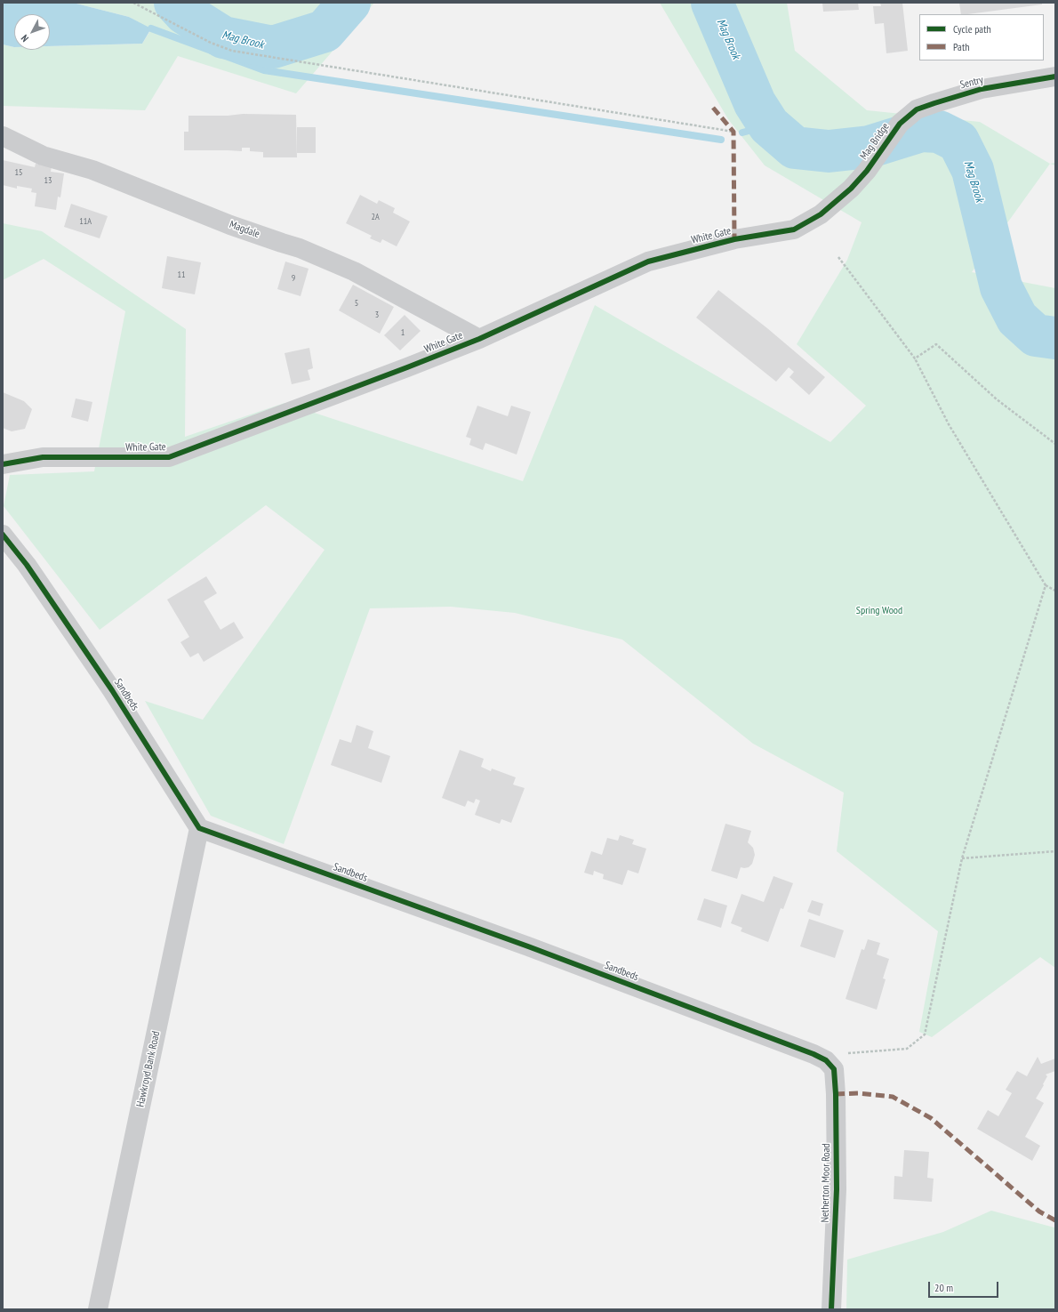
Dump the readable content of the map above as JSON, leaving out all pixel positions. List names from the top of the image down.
{
  "streets": {
    "street": [
      "Sentry",
      "Mag Bridge",
      "Magdale",
      "White Gate",
      "Sandbeds",
      "Hawkroyd Bank Road",
      "Netherton Moor Road"
    ]
  },
  "crossings": [
    ["Sentry", "Mag Bridge"],
    ["Mag Bridge", "White Gate"],
    ["Magdale", "White Gate"],
    ["Sandbeds", "Hawkroyd Bank Road"],
    ["Sandbeds", "Netherton Moor Road"]
  ],
  "water": ["Mag Brook"],
  "parks": ["Spring Wood"],
  "house_numbers": [
    "15",
    "13",
    "2A",
    "11A",
    "11",
    "9",
    "5",
    "3",
    "1"
  ],
  "legend": ["Cycle path", "Path"],
  "scale_bar": "20 m",
  "north": "bottom left"
}
